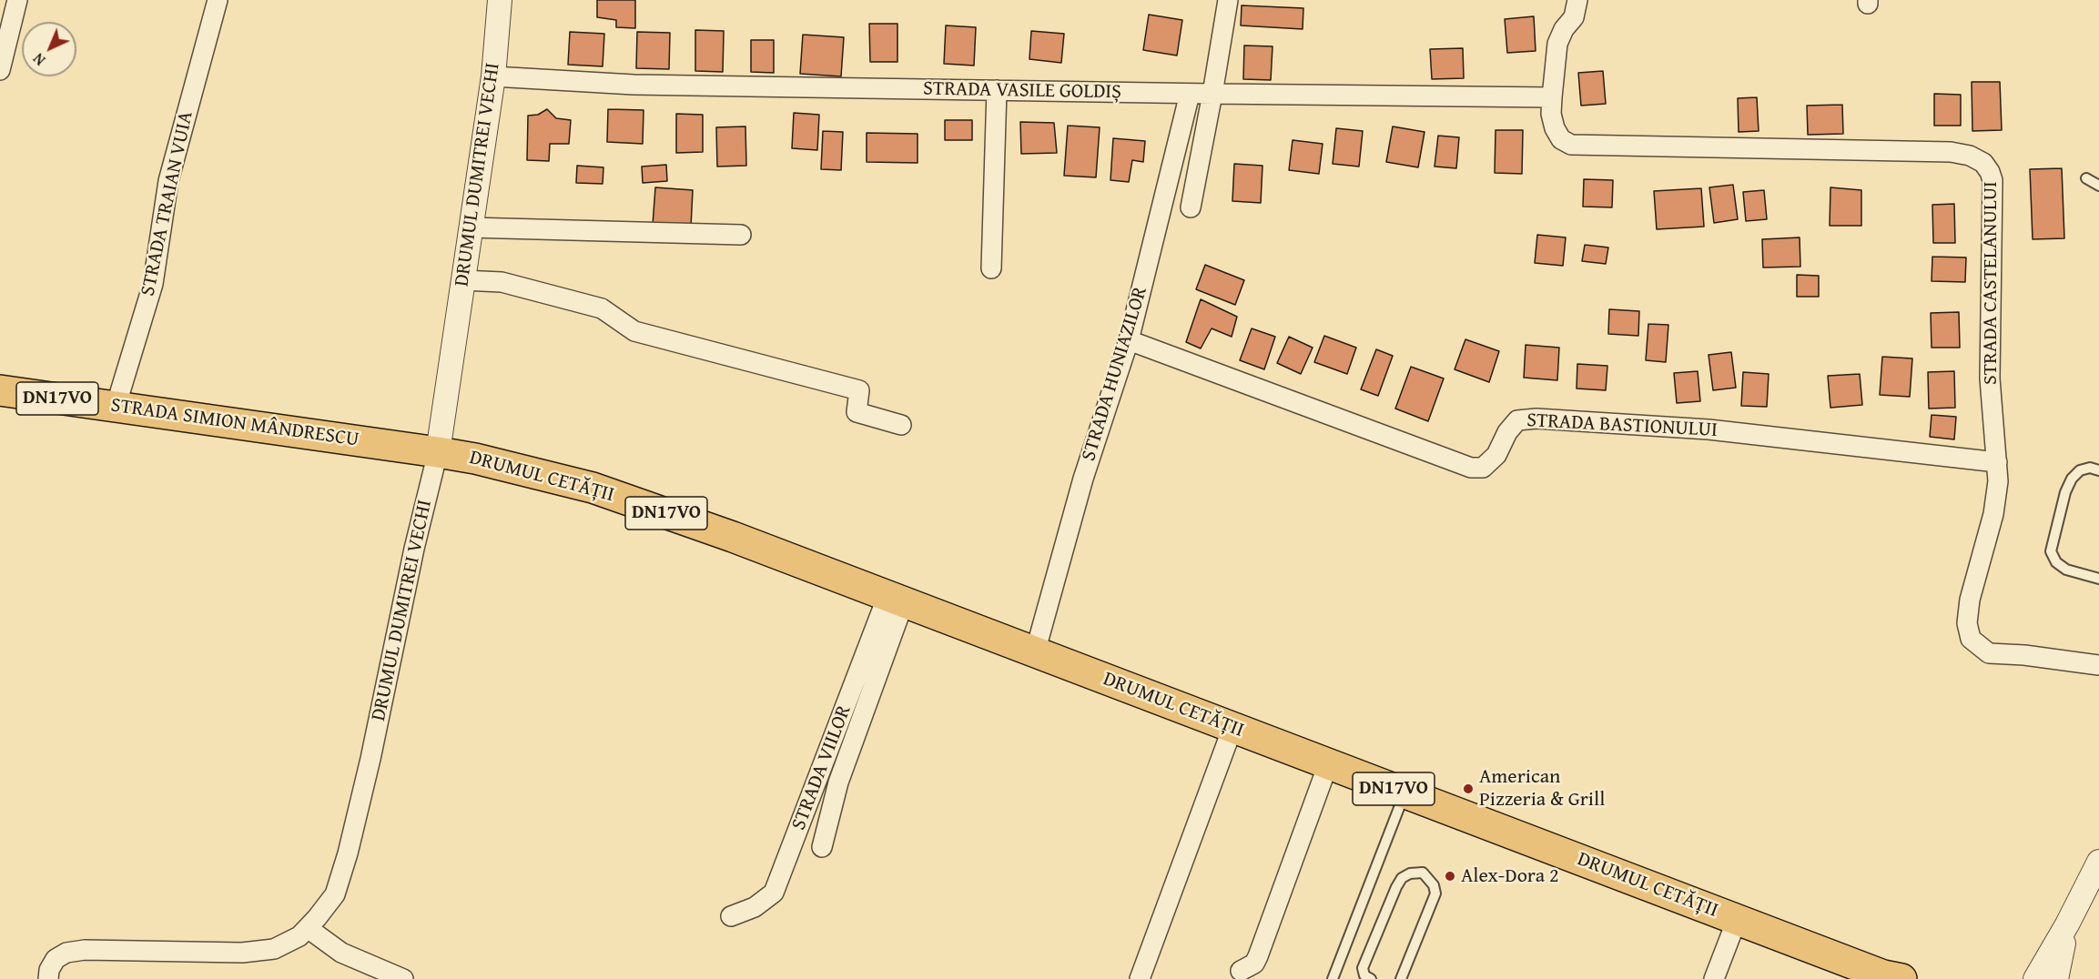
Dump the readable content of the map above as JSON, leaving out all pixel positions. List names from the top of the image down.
{
  "streets": {
    "highway": ["DN17VO", "STRADA SIMION MÂNDRESCU", "DRUMUL CETĂȚII"],
    "street": [
      "STRADA VASILE GOLDIȘ",
      "DRUMUL DUMITREI VECHI",
      "STRADA TRAIAN VUIA",
      "STRADA CASTELANULUI",
      "STRADA HUNIAZILOR",
      "STRADA BASTIONULUI",
      "STRADA VIILOR"
    ]
  },
  "crossings": [
    ["STRADA VASILE GOLDIȘ", "DRUMUL DUMITREI VECHI"],
    ["STRADA VASILE GOLDIȘ", "STRADA CASTELANULUI"],
    ["STRADA VASILE GOLDIȘ", "STRADA HUNIAZILOR"],
    ["DRUMUL DUMITREI VECHI", "STRADA SIMION MÂNDRESCU"],
    ["DRUMUL DUMITREI VECHI", "DRUMUL CETĂȚII"],
    ["STRADA TRAIAN VUIA", "STRADA SIMION MÂNDRESCU"],
    ["STRADA CASTELANULUI", "STRADA BASTIONULUI"],
    ["STRADA HUNIAZILOR", "STRADA BASTIONULUI"],
    ["STRADA HUNIAZILOR", "DRUMUL CETĂȚII"],
    ["STRADA SIMION MÂNDRESCU", "DRUMUL CETĂȚII"],
    ["DRUMUL CETĂȚII", "STRADA VIILOR"]
  ],
  "places": ["American Pizzeria & Grill", "Alex-Dora 2"],
  "north": "bottom left"
}
